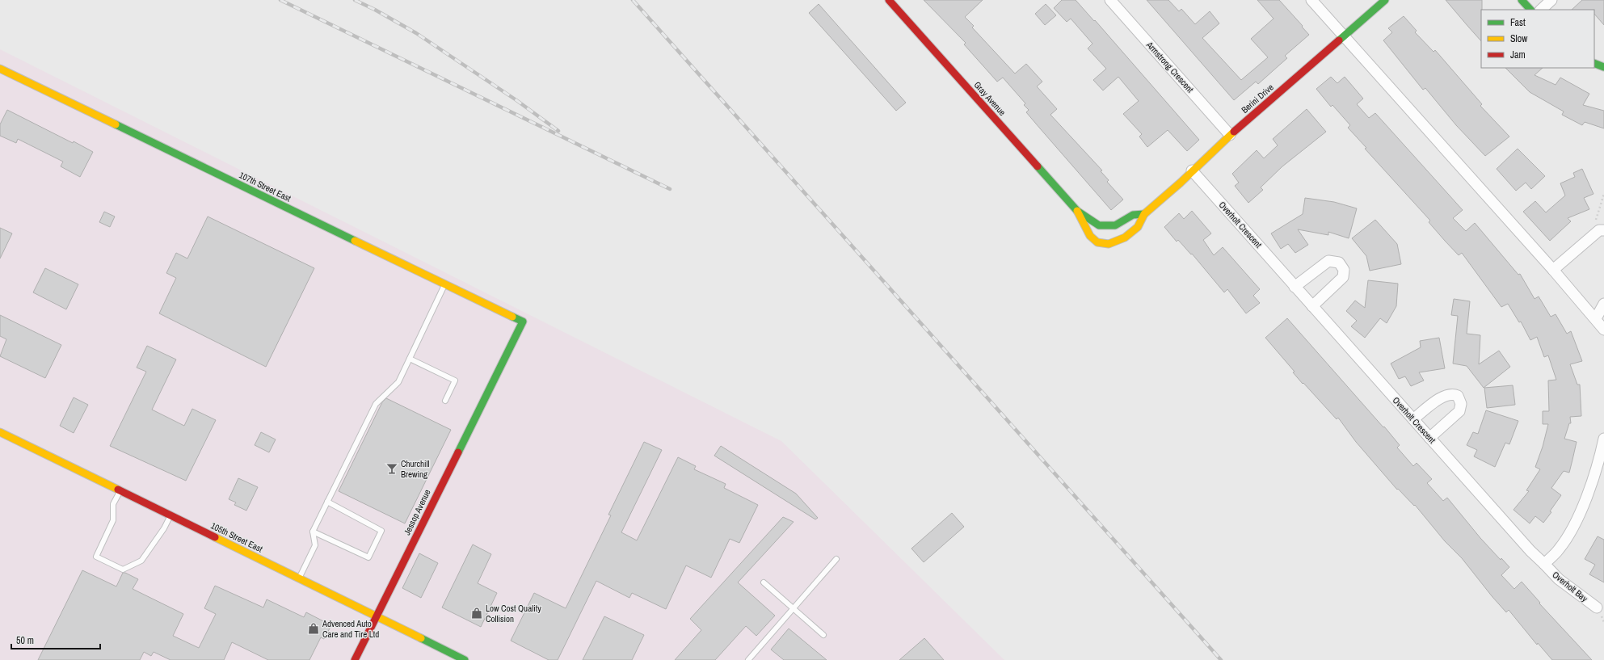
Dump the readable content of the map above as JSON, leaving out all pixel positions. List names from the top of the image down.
{
  "streets": {
    "street": [
      "Armstrong Crescent",
      "Gray Avenue",
      "Berini Drive",
      "107th Street East",
      "Overholt Crescent",
      "Jessop Avenue",
      "105th Street East",
      "Overholt Bay"
    ]
  },
  "crossings": [
    ["Armstrong Crescent", "Berini Drive"],
    ["Gray Avenue", "Berini Drive"],
    ["Berini Drive", "Overholt Crescent"],
    ["107th Street East", "Jessop Avenue"],
    ["Overholt Crescent", "Overholt Bay"],
    ["Jessop Avenue", "105th Street East"]
  ],
  "places": {
    "bar": ["Churchill Brewing"],
    "shop": ["Low Cost Quality Collision", "Advenced Auto Care and Tire Ltd"]
  },
  "legend": ["Fast", "Slow", "Jam"],
  "scale_bar": "50 m"
}
